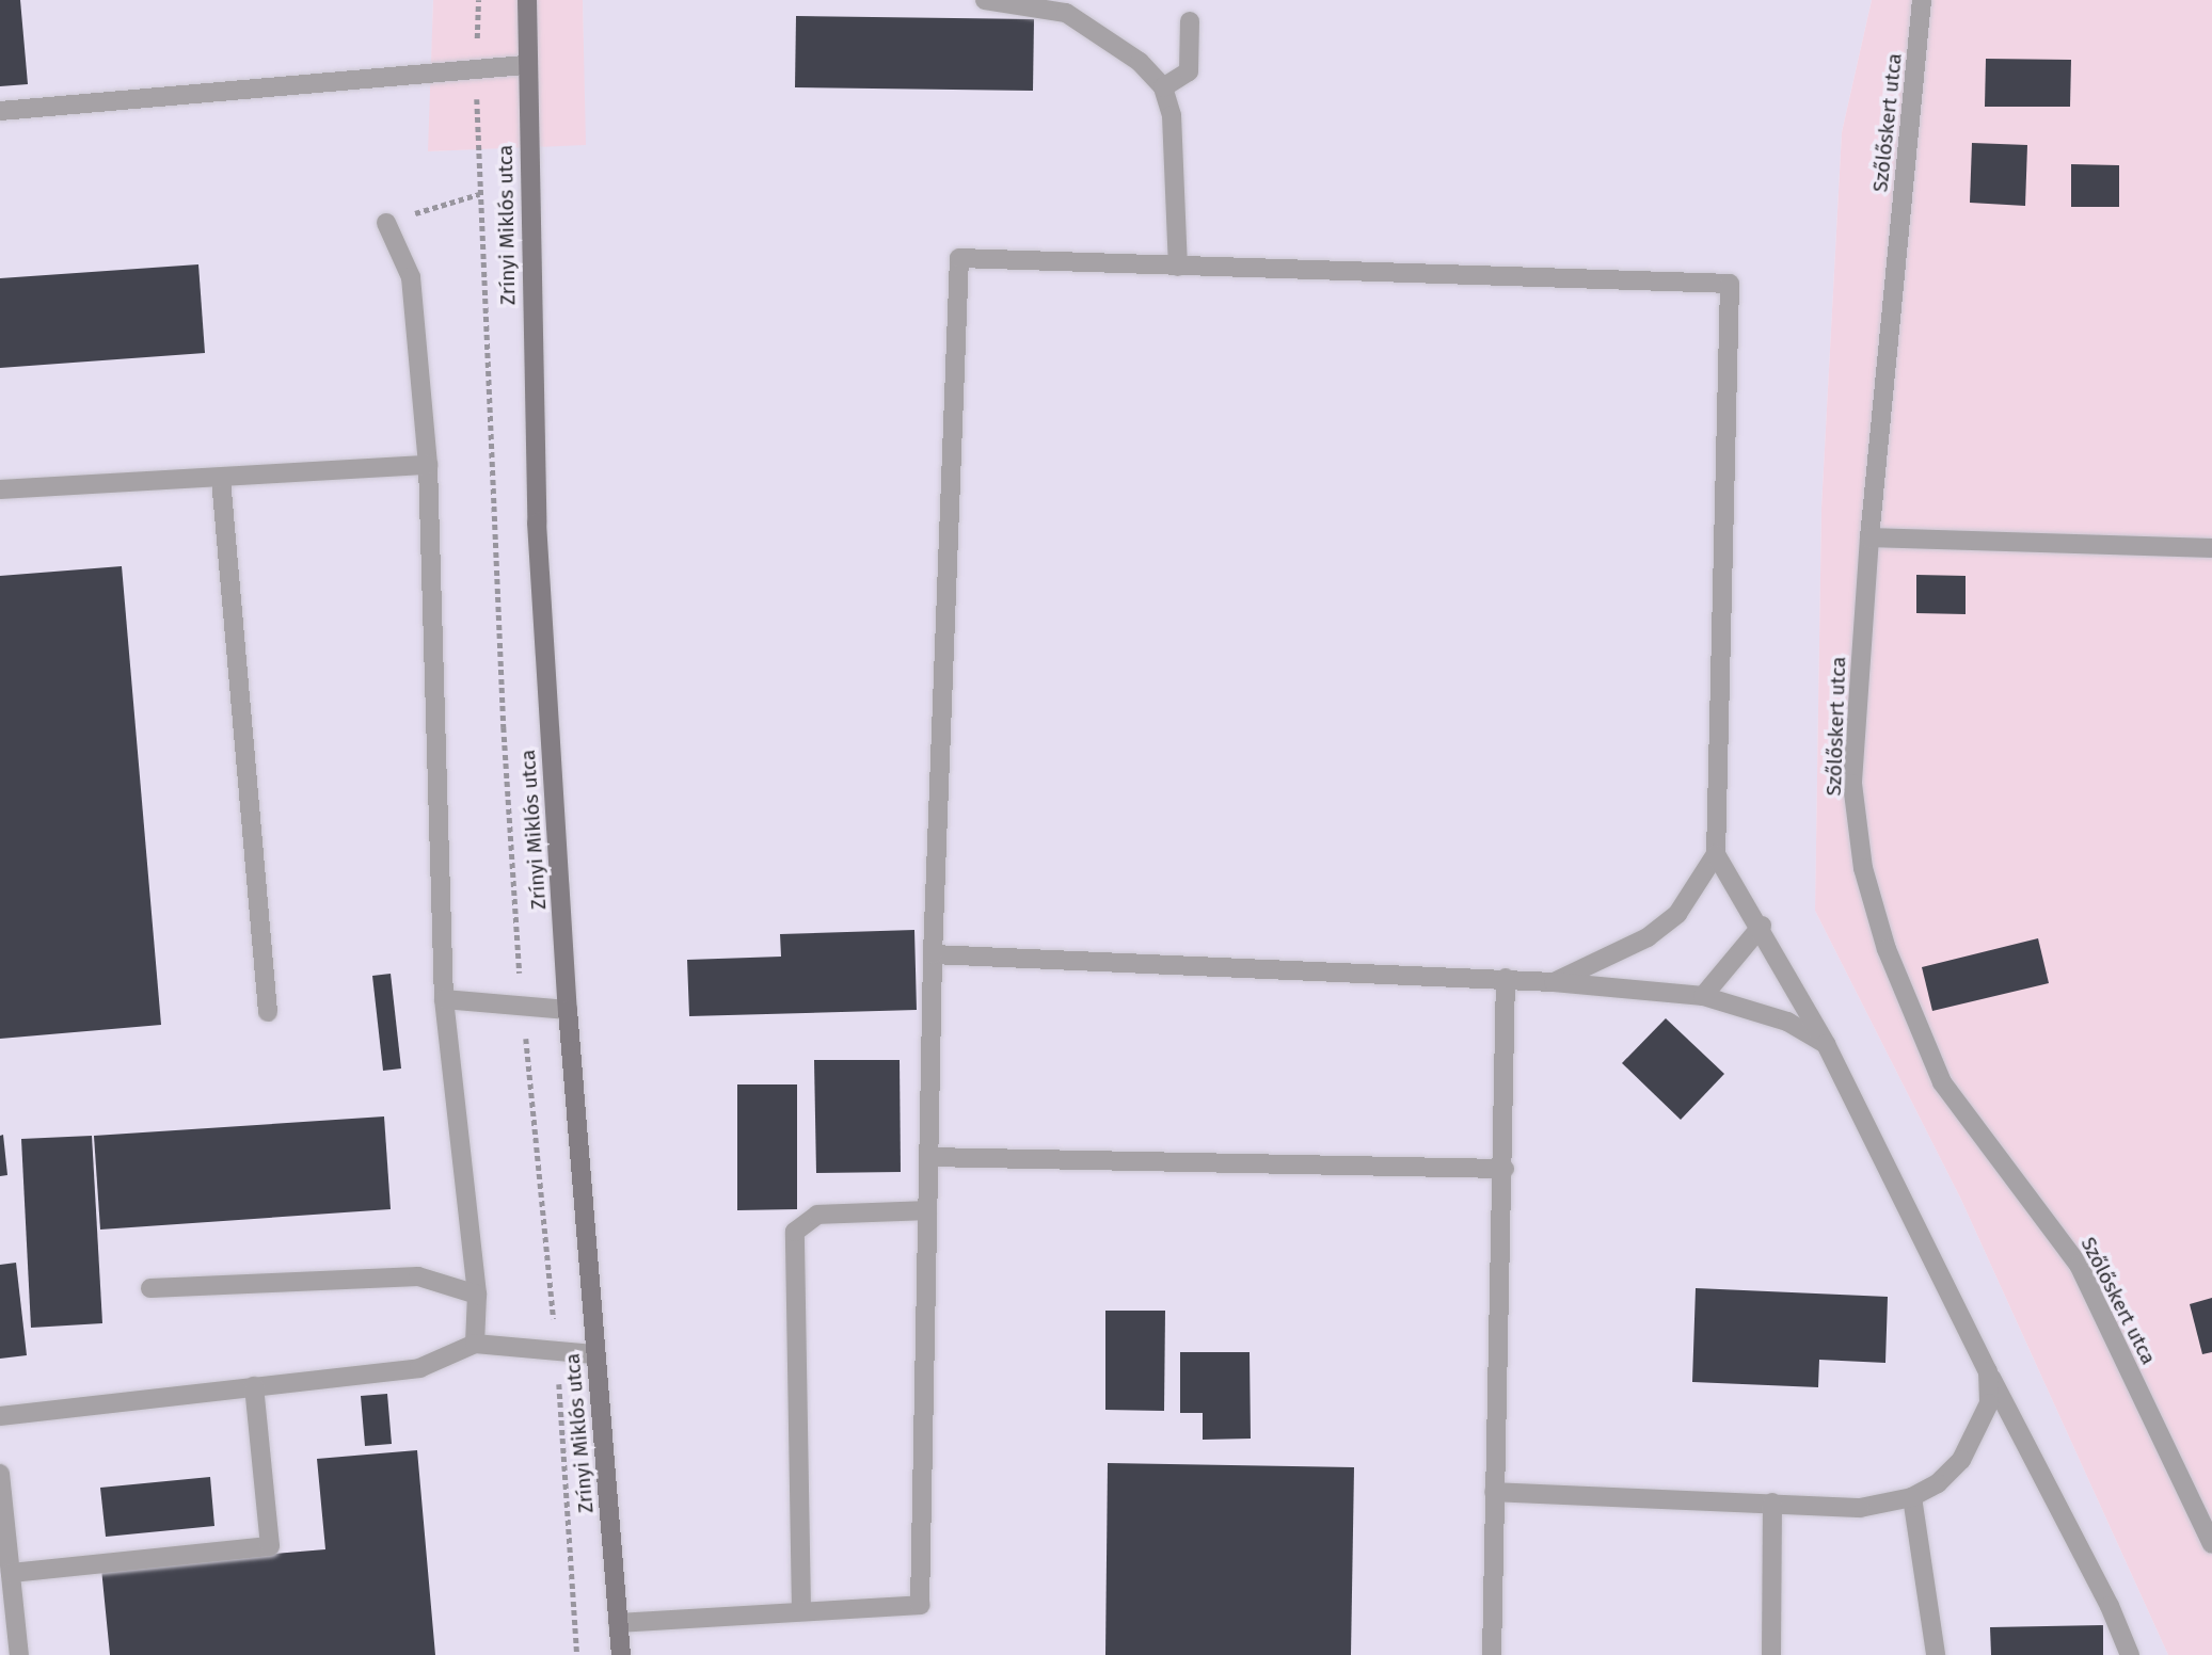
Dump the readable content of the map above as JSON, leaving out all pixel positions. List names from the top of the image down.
{
  "streets": {
    "main road": ["Zrínyi Miklós utca"],
    "street": ["Szőlőskert utca"]
  }
}
